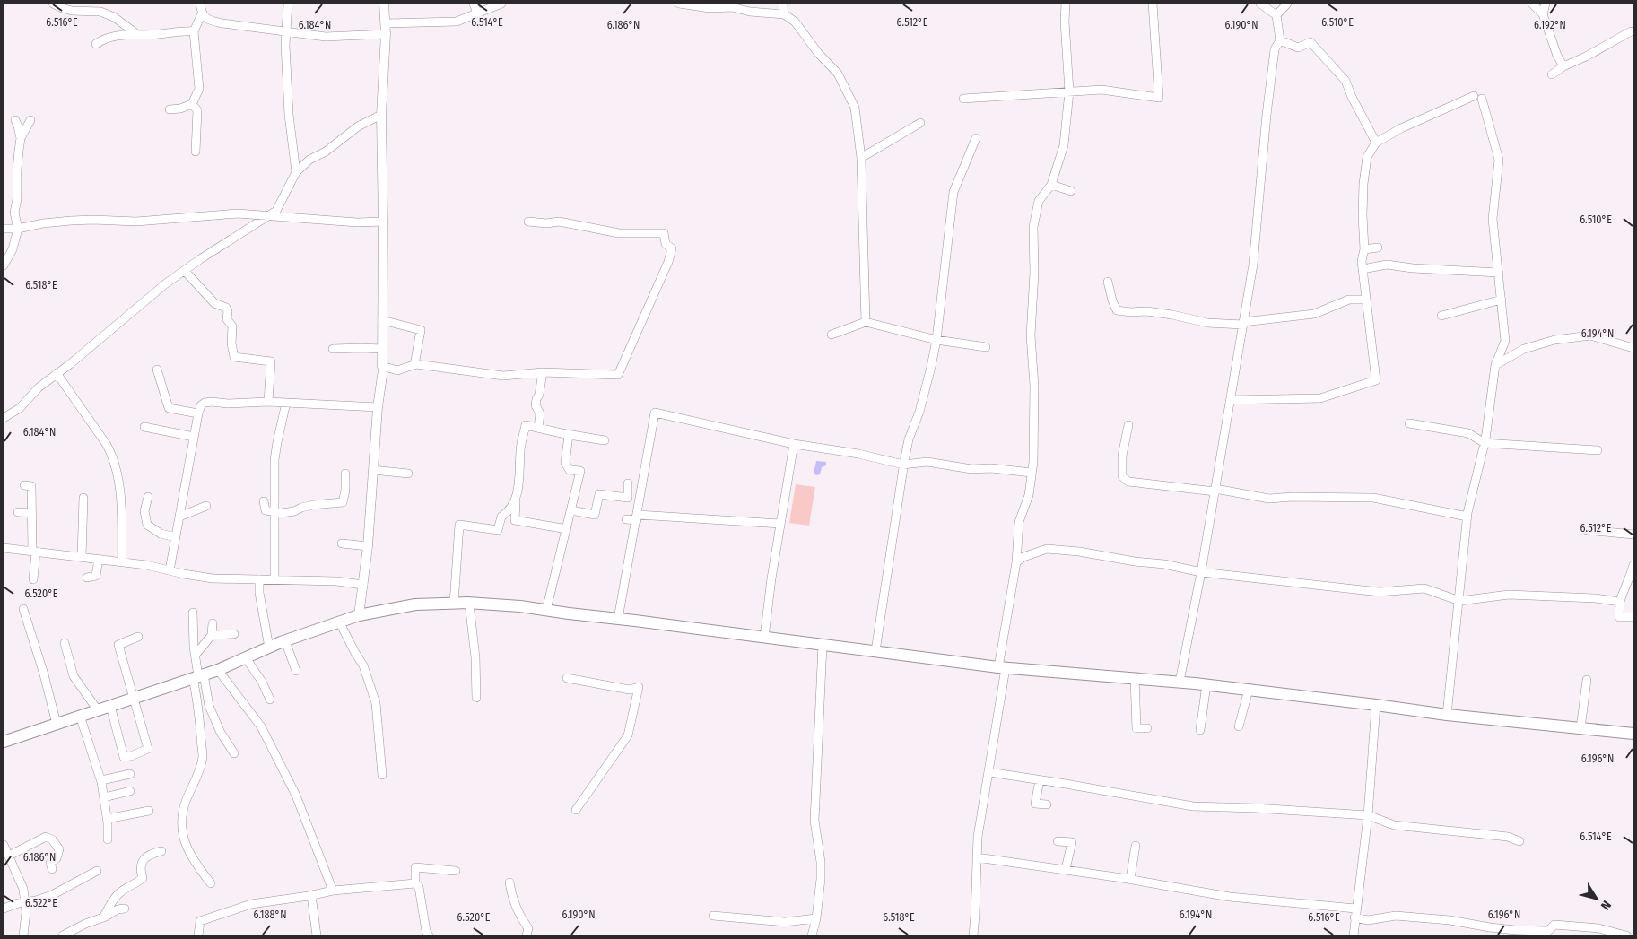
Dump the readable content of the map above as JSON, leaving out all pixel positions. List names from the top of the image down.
{
  "north": "bottom right",
  "coordinates": [
    "6.516°E",
    "6.512°E",
    "6.510°E",
    "6.514°E",
    "6.184°N",
    "6.186°N",
    "6.190°N",
    "6.192°N",
    "6.518°E",
    "6.194°N",
    "6.520°E",
    "6.196°N",
    "6.522°E",
    "6.188°N"
  ]
}
